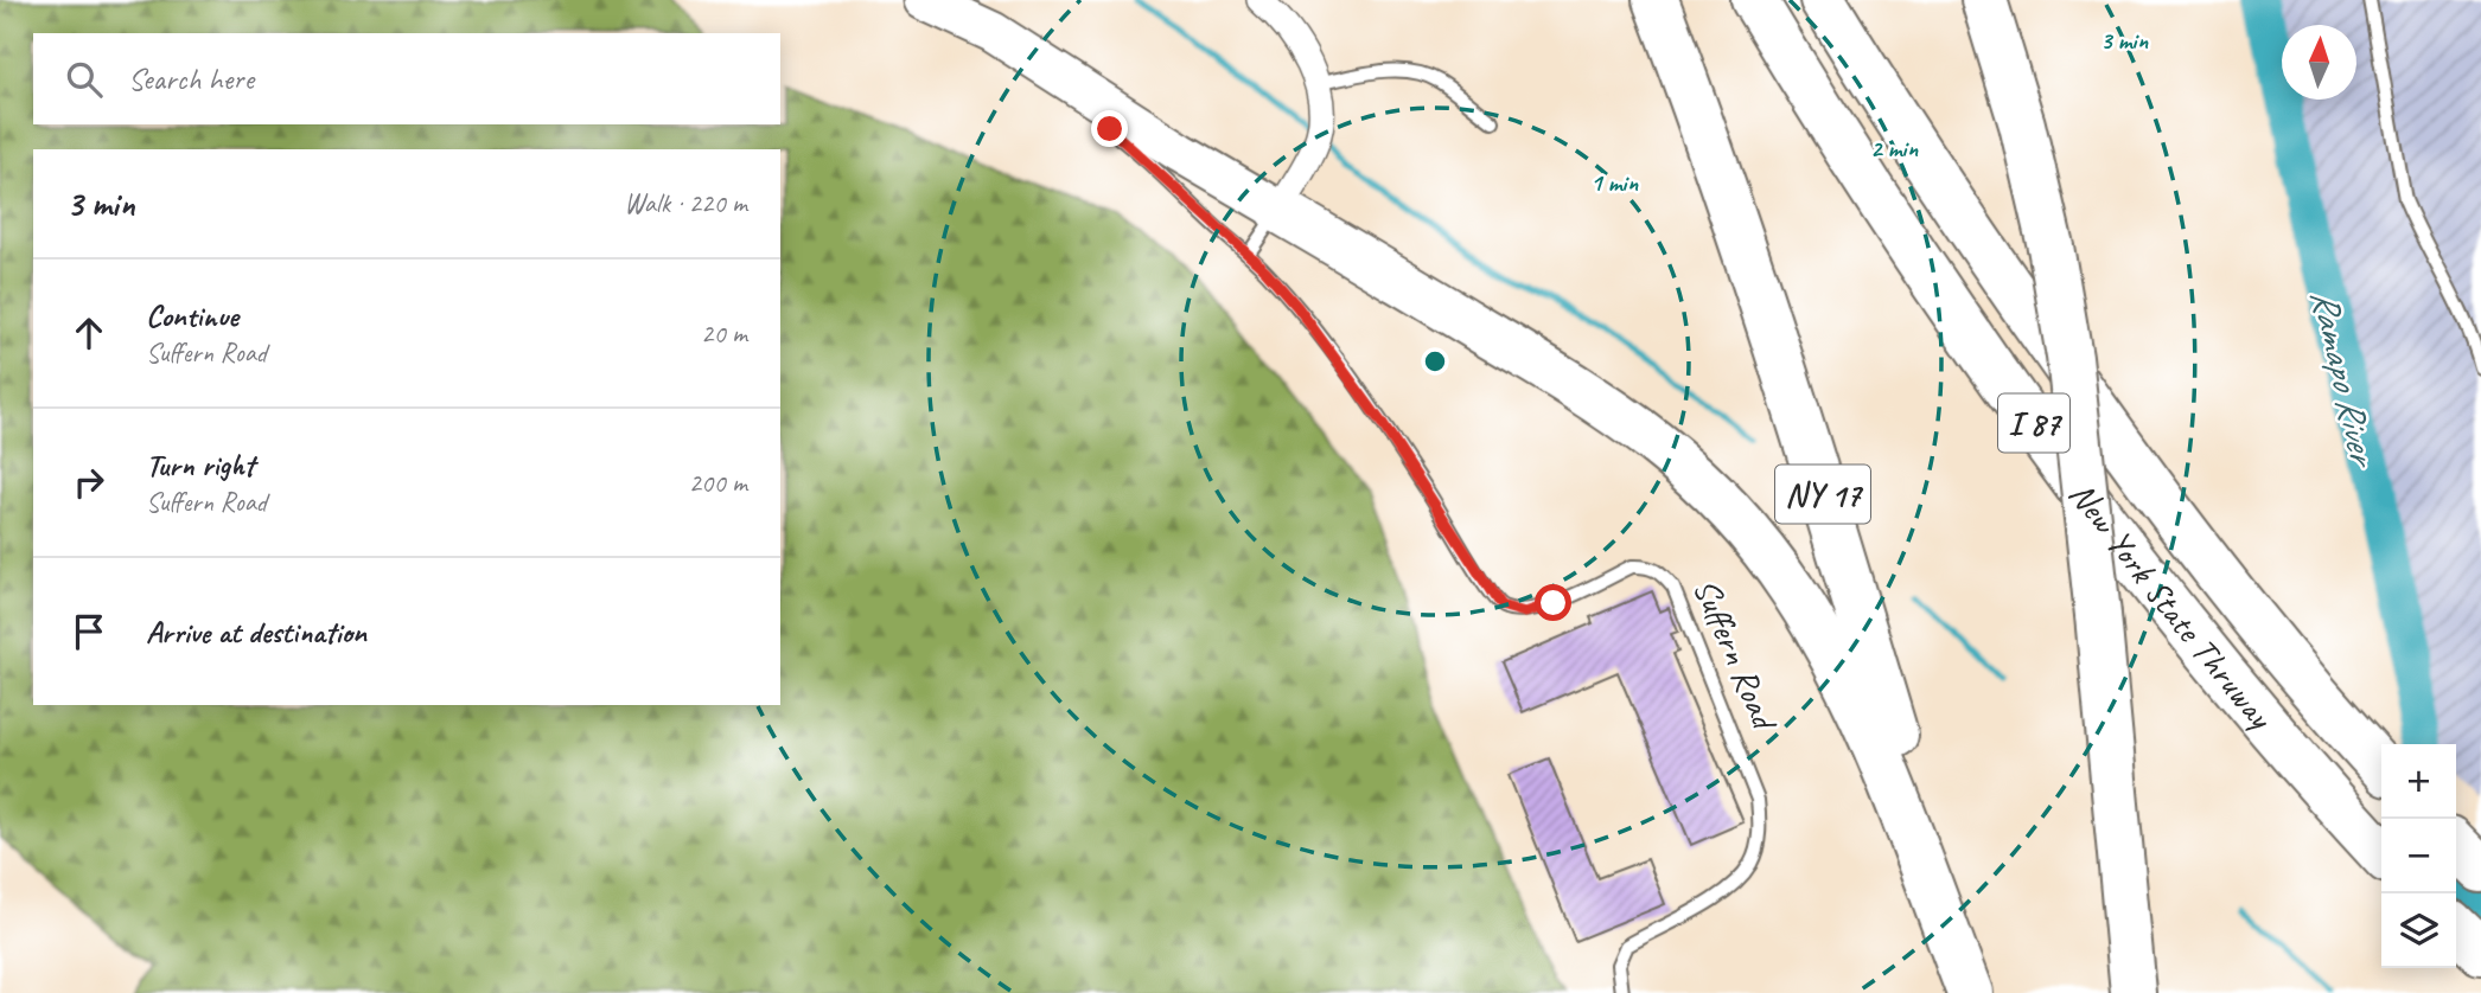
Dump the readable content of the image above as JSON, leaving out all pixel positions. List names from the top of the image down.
{
  "streets": {
    "highway": ["I 87", "NY 17", "New York State Thruway"],
    "lane": ["Suffern Road"]
  },
  "water": ["Ramapo River"],
  "north": "top",
  "page": {
    "search": "Search here",
    "heading": ["3 min", "Walk · 220 m"],
    "list": [
      ["Continue", "Suffern Road", "20 m"],
      ["Turn right", "Suffern Road", "200 m"],
      "Arrive at destination"
    ],
    "map_buttons": ["+", "−"]
  },
  "rings": ["3 min", "2 min", "1 min"]
}
